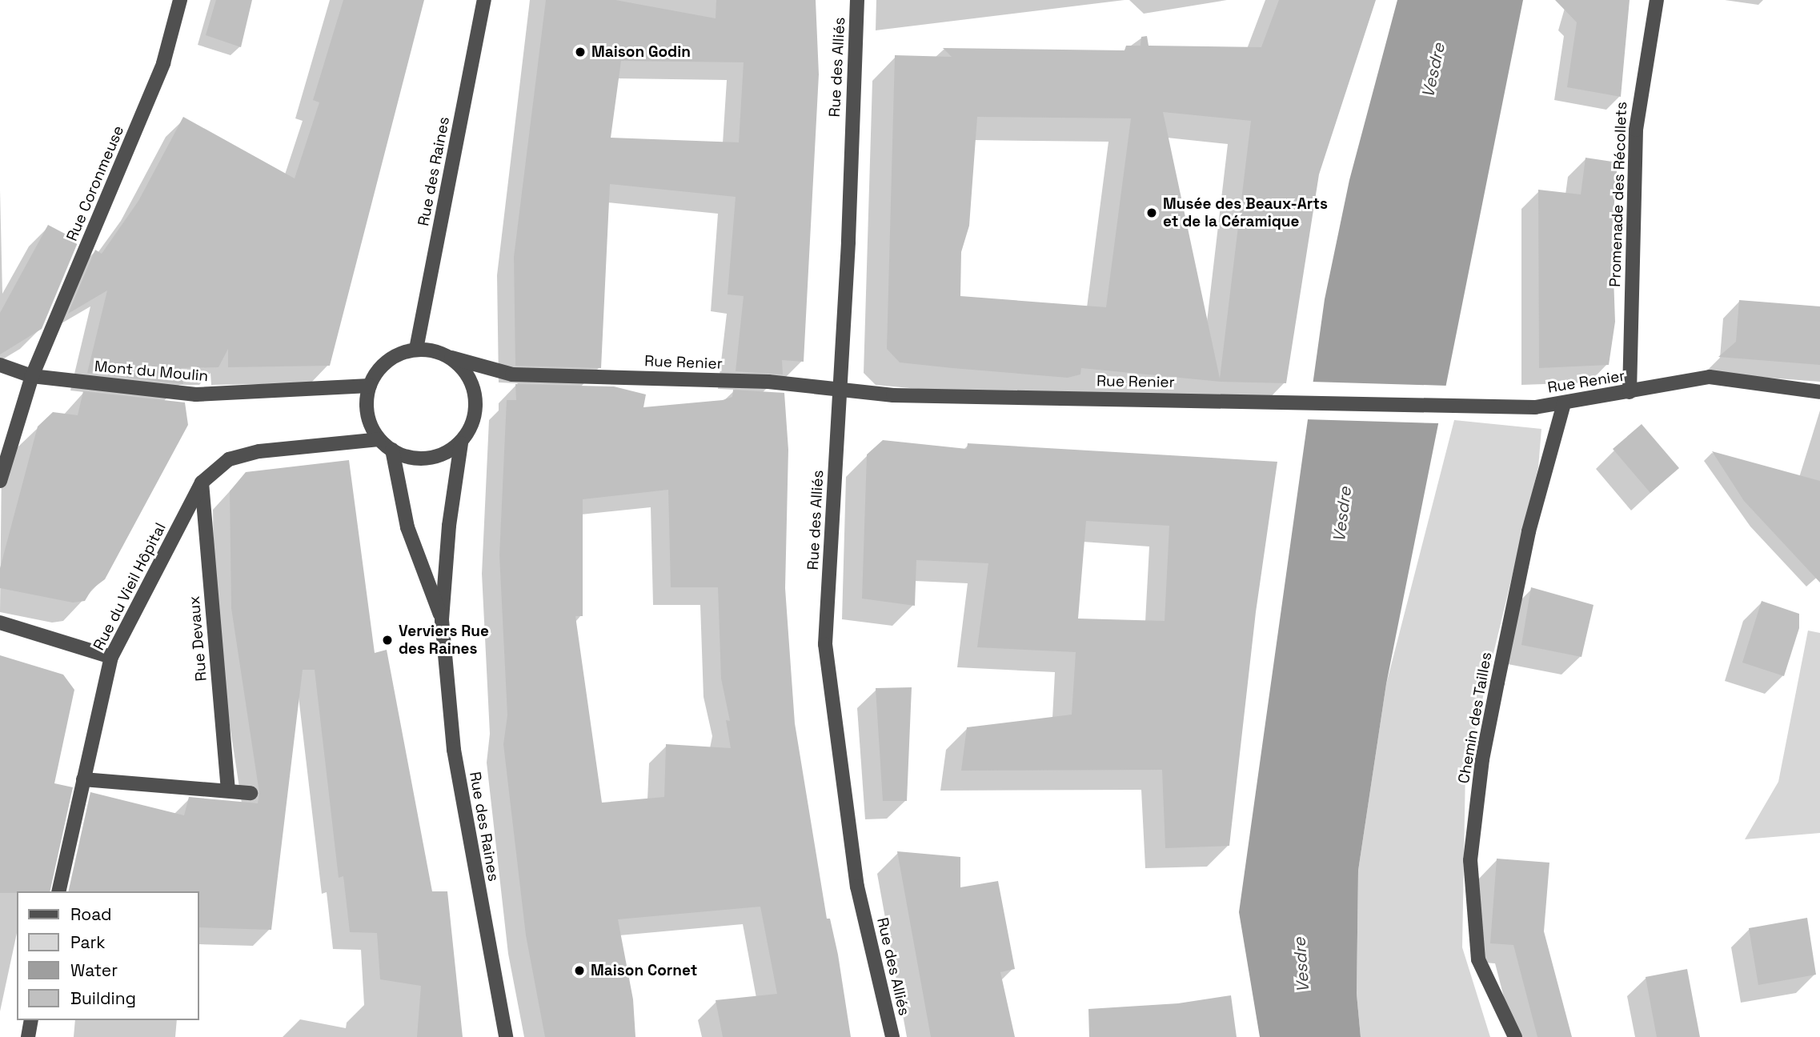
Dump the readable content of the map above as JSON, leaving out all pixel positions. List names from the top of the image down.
{
  "streets": {
    "street": [
      "Rue des Alliés",
      "Rue des Raines",
      "Rue Coronmeuse",
      "Promenade des Récollets",
      "Rue Renier",
      "Mont du Moulin",
      "Rue du Vieil Hôpital",
      "Rue Devaux",
      "Chemin des Tailles"
    ]
  },
  "crossings": [
    ["Rue des Alliés", "Rue Renier"],
    ["Rue des Raines", "Rue Renier"],
    ["Rue des Raines", "Mont du Moulin"],
    ["Rue des Raines", "Rue du Vieil Hôpital"],
    ["Rue Coronmeuse", "Mont du Moulin"],
    ["Promenade des Récollets", "Rue Renier"],
    ["Rue Renier", "Mont du Moulin"],
    ["Rue Renier", "Rue du Vieil Hôpital"],
    ["Rue Renier", "Chemin des Tailles"],
    ["Mont du Moulin", "Rue du Vieil Hôpital"],
    ["Rue du Vieil Hôpital", "Rue Devaux"]
  ],
  "water": ["Vesdre"],
  "places": [
    "Maison Godin",
    "Musée des Beaux-Arts et de la Céramique",
    "Verviers Rue des Raines",
    "Maison Cornet"
  ],
  "legend": [
    "Road",
    "Park",
    "Water",
    "Building"
  ]
}
